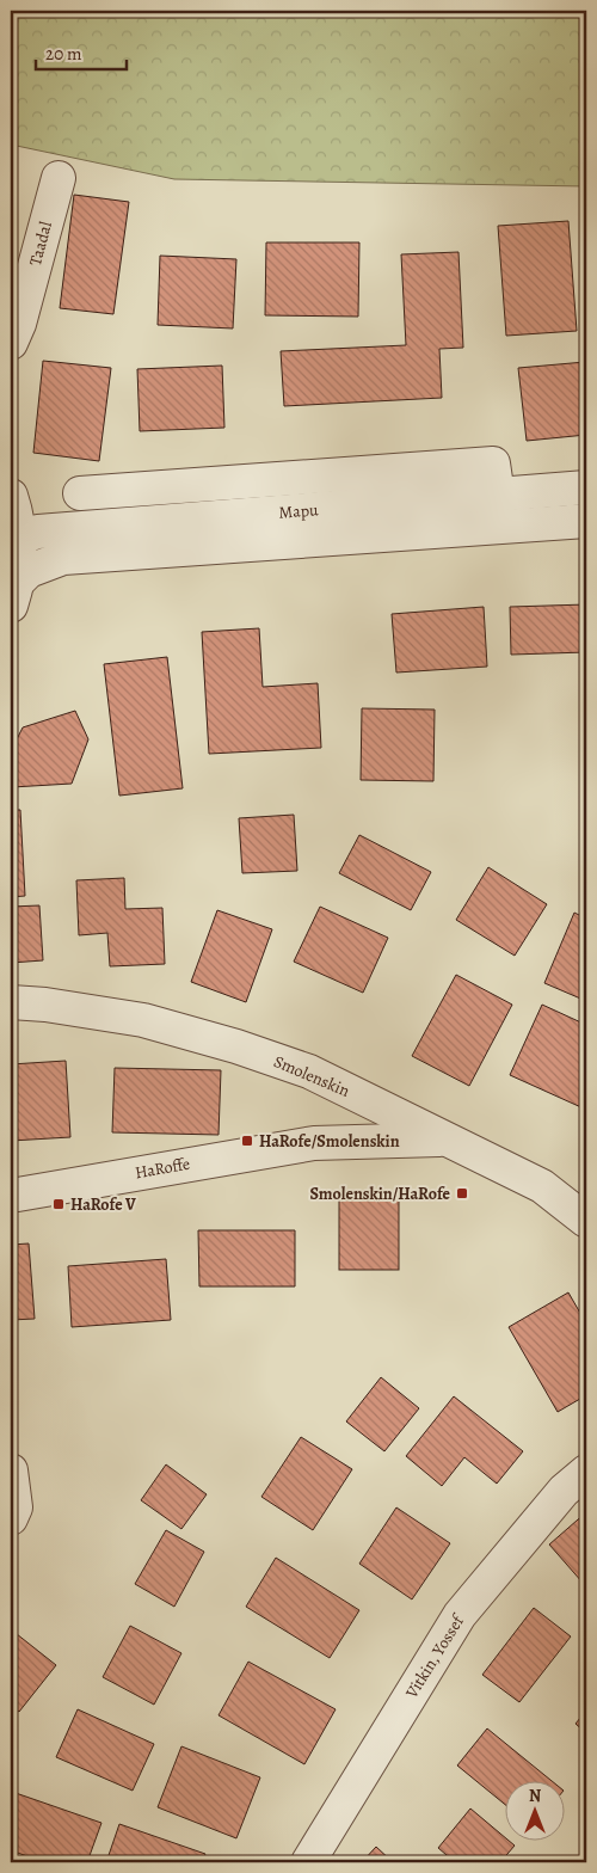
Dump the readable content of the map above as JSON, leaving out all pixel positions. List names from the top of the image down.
{
  "streets": {
    "street": [
      "Taadal",
      "Mapu",
      "Smolenskin",
      "HaRoffe",
      "Vitkin, Yossef"
    ]
  },
  "crossings": [
    ["Smolenskin", "HaRoffe"]
  ],
  "places": {
    "transit": ["HaRofe/Smolenskin", "Smolenskin/HaRofe", "HaRofe V"]
  },
  "scale_bar": "20 m",
  "north": "top"
}
